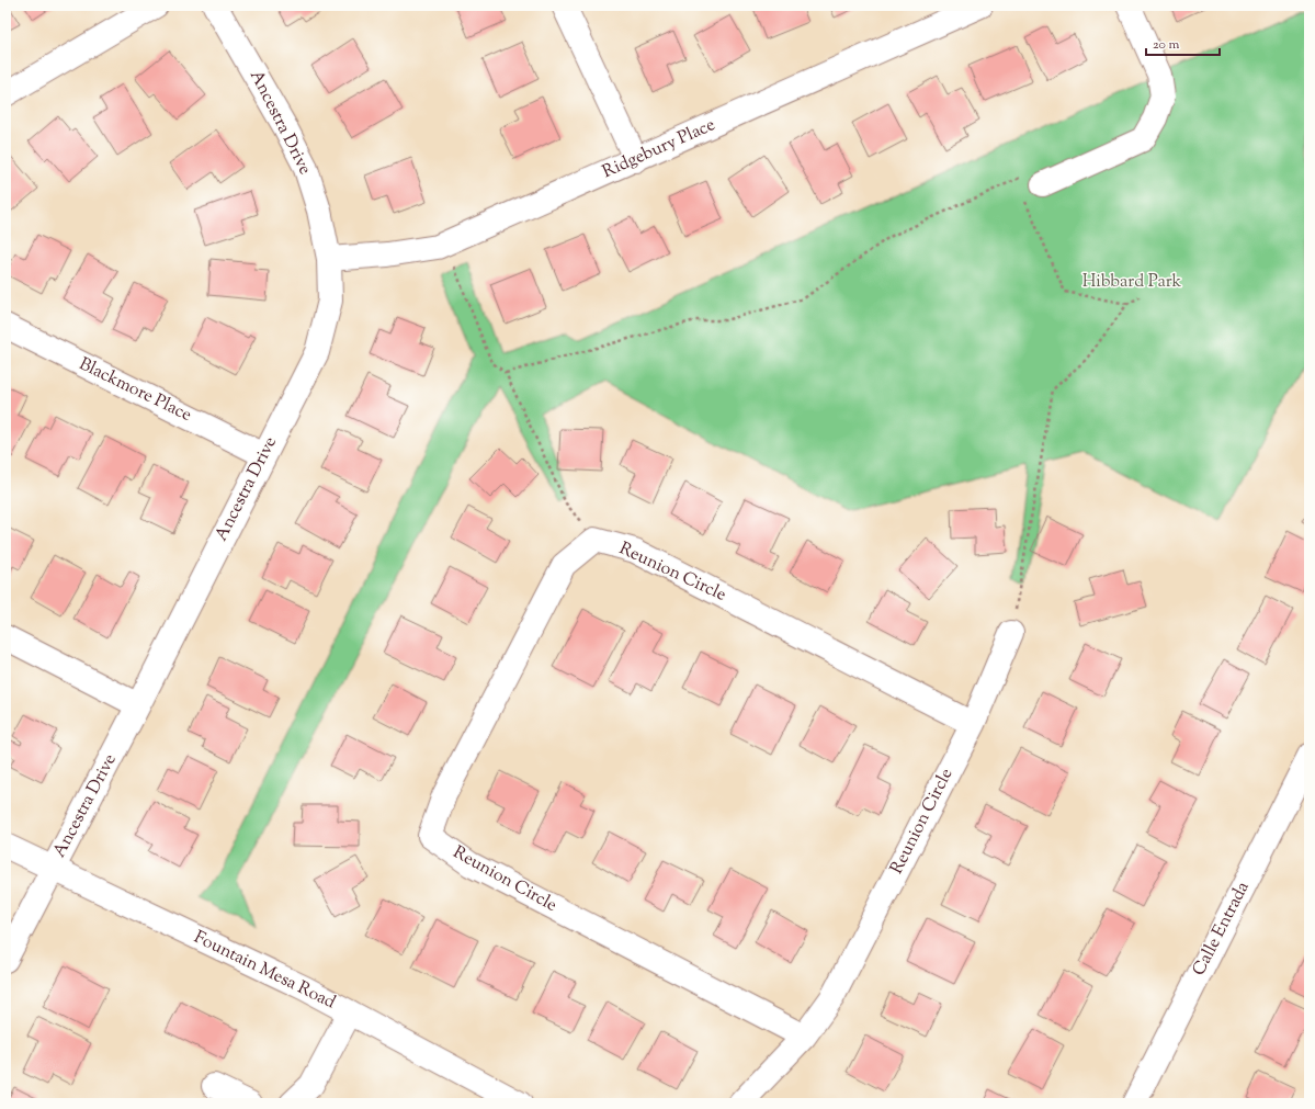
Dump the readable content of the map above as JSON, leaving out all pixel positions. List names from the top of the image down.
{
  "streets": {
    "street": [
      "Ancestra Drive",
      "Ridgebury Place",
      "Blackmore Place",
      "Reunion Circle",
      "Calle Entrada",
      "Fountain Mesa Road"
    ]
  },
  "crossings": [
    ["Ancestra Drive", "Ridgebury Place"],
    ["Ancestra Drive", "Blackmore Place"],
    ["Ancestra Drive", "Fountain Mesa Road"]
  ],
  "parks": ["Hibbard Park"],
  "scale_bar": "20 m"
}
